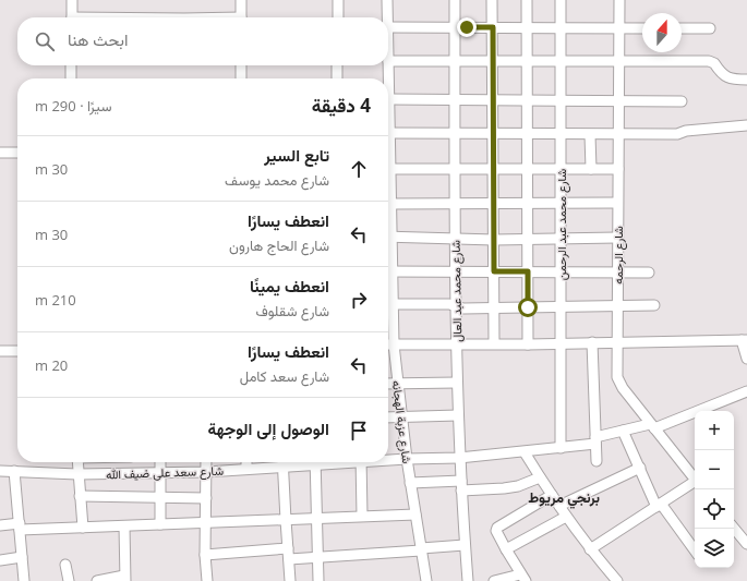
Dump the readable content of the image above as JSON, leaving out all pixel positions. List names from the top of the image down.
{
  "streets": {
    "street": [
      "شارع محمد عبد الرحمن",
      "شارع الرحمه",
      "شارع محمد عبد العال",
      "شارع عزبة الهجانه",
      "شارع سعد على ضيف الله"
    ]
  },
  "crossings": [
    ["شارع محمد عبد الرحمن", "شارع سعد على ضيف الله"],
    ["شارع الرحمه", "شارع سعد على ضيف الله"],
    ["شارع محمد عبد العال", "شارع سعد على ضيف الله"],
    ["شارع عزبة الهجانه", "شارع سعد على ضيف الله"]
  ],
  "districts": ["برنجي مريوط"],
  "north": "top",
  "page": {
    "search": "ابحث هنا",
    "heading": ["4 دقيقة", "سيرًا · 290 m"],
    "list": [
      ["تابع السير", "شارع محمد يوسف", "30 m"],
      ["انعطف يسارًا", "شارع الحاج هارون", "30 m"],
      ["انعطف يمينًا", "شارع شقلوف", "210 m"],
      ["انعطف يسارًا", "شارع سعد كامل", "20 m"],
      "الوصول إلى الوجهة"
    ],
    "map_buttons": ["+", "−"]
  }
}
